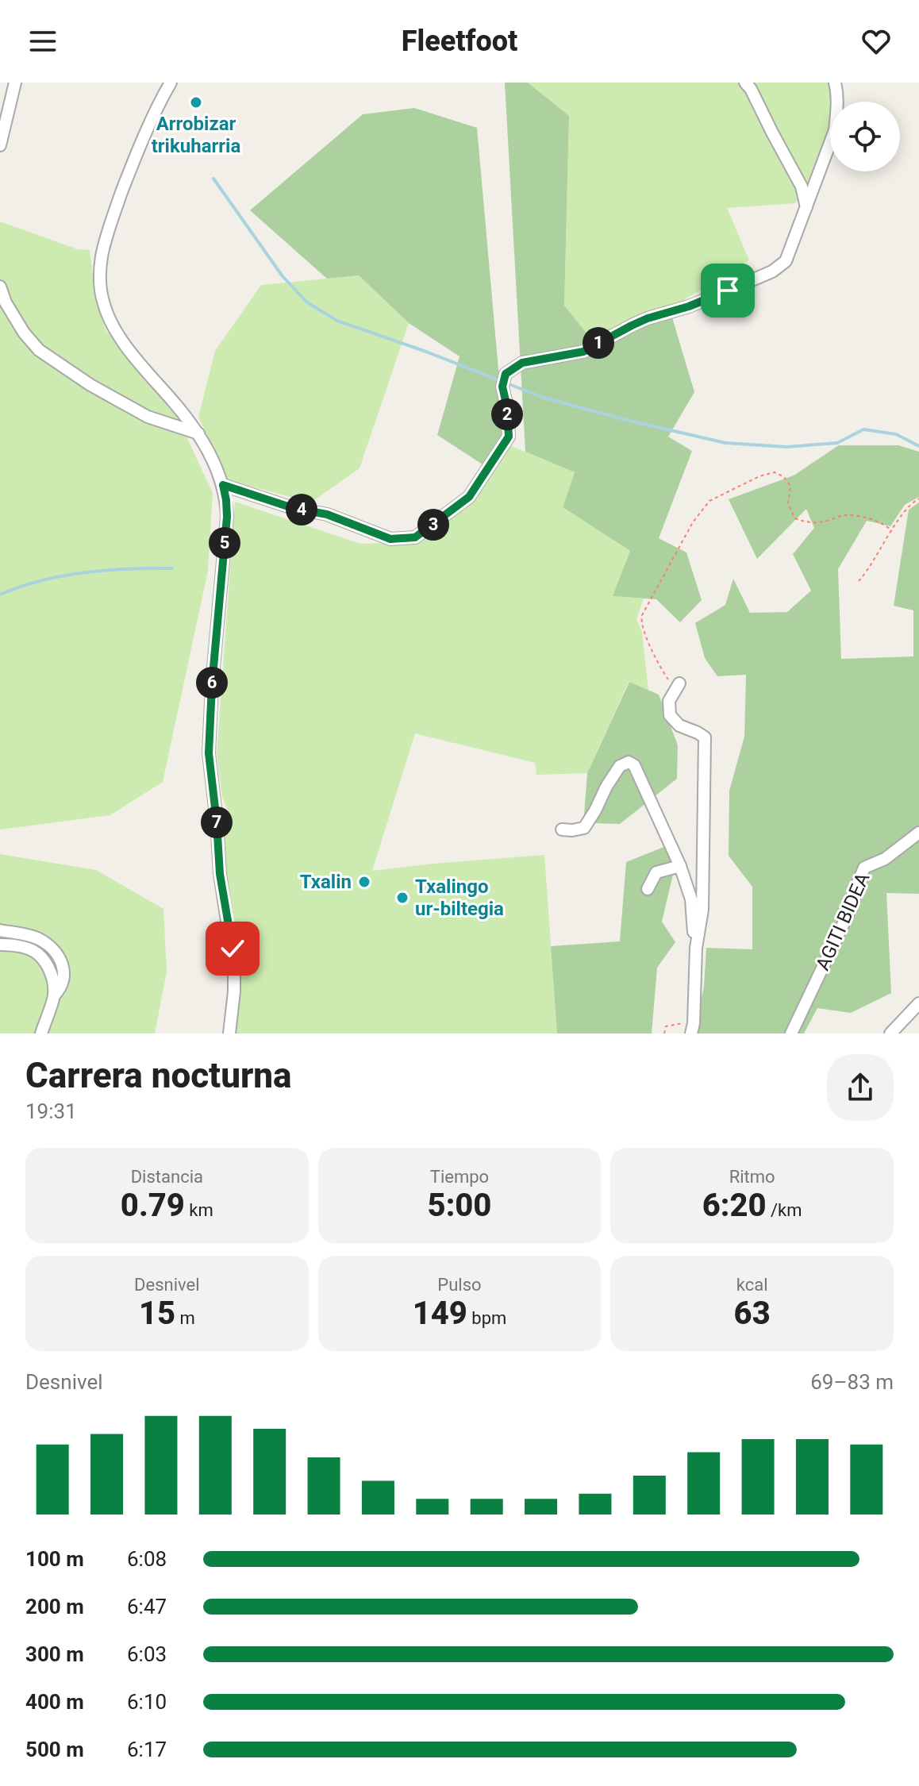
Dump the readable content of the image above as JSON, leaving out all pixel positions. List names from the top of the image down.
{
  "streets": {
    "street": ["AGITI BIDEA"]
  },
  "places": ["Arrobizar trikuharria", "Txalin", "Txalingo ur-biltegia"],
  "page": {
    "header": "Fleetfoot",
    "pins": [
      "1",
      "2",
      "4",
      "3",
      "5",
      "6",
      "7"
    ],
    "heading": ["Carrera nocturna", "19:31"],
    "stats": [
      ["Distancia", "0.79 km"],
      ["Tiempo", "5:00"],
      ["Ritmo", "6:20 /km"],
      ["Desnivel", "15 m"],
      ["Pulso", "149 bpm"],
      ["kcal", "63"]
    ],
    "chart": ["Desnivel", "69–83 m"],
    "list": [
      {
        "name": "100 m",
        "note": "6:08"
      },
      {
        "name": "200 m",
        "note": "6:47"
      },
      {
        "name": "300 m",
        "note": "6:03"
      },
      {
        "name": "400 m",
        "note": "6:10"
      },
      {
        "name": "500 m",
        "note": "6:17"
      }
    ]
  }
}
